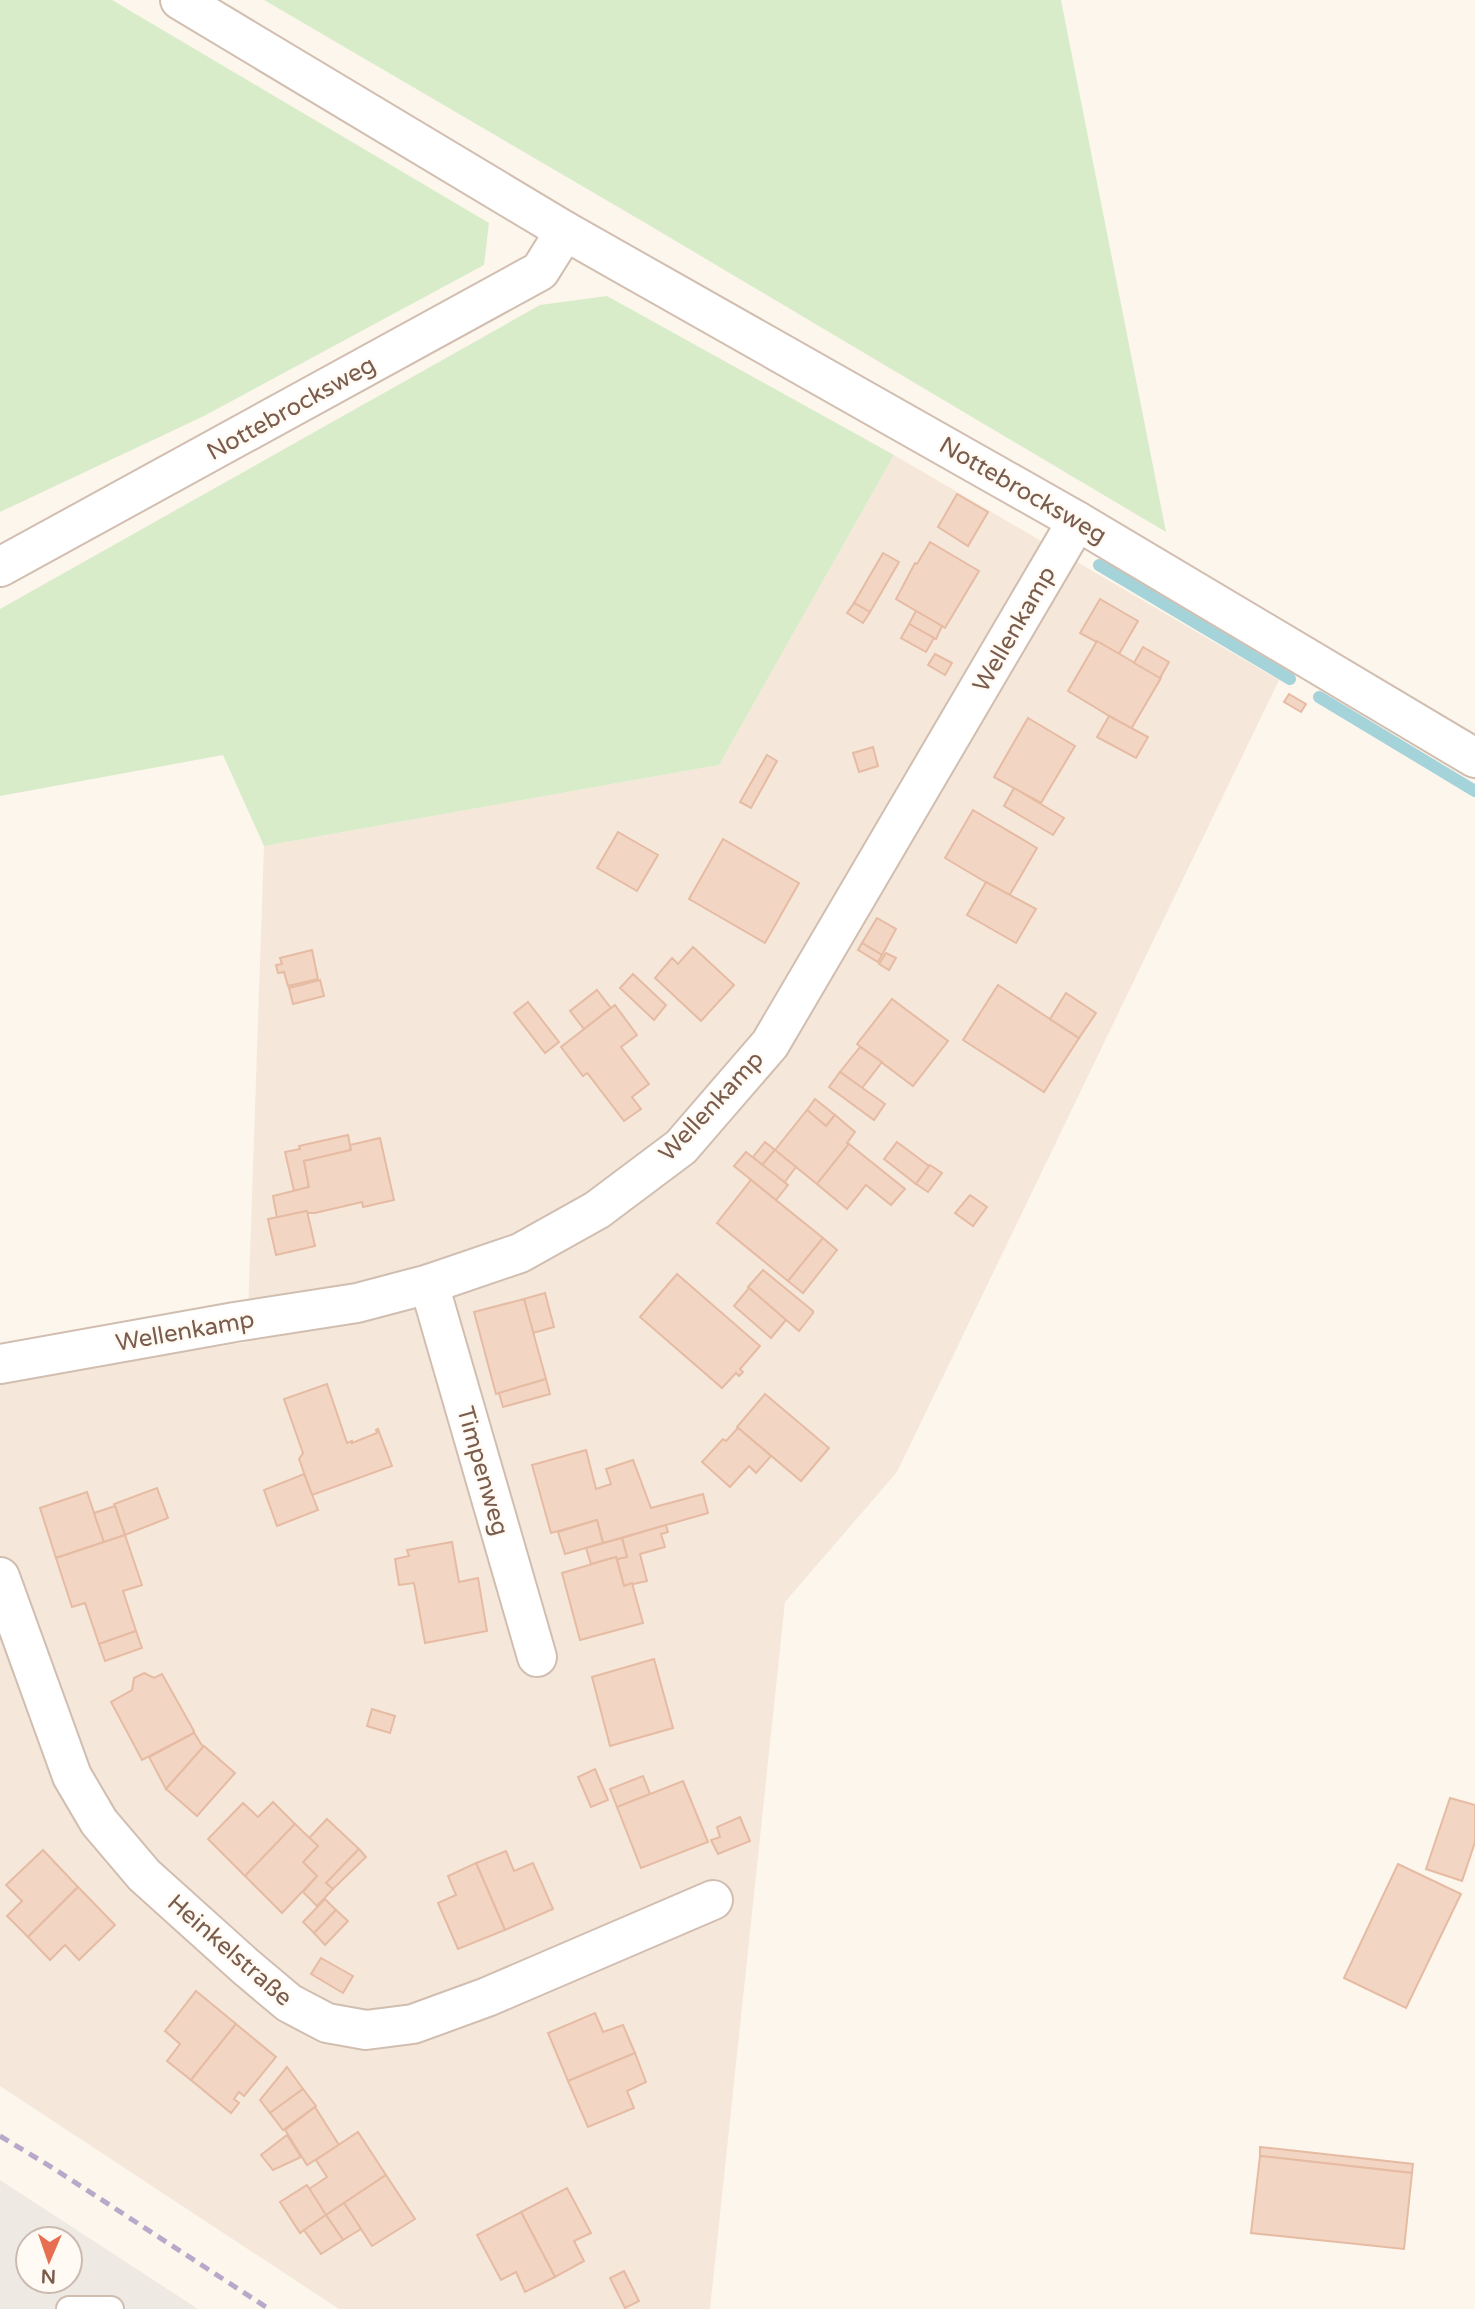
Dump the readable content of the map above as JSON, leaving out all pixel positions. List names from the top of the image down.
{
  "streets": {
    "street": [
      "Nottebrocksweg",
      "Wellenkamp",
      "Timpenweg",
      "Heinkelstraße"
    ]
  },
  "crossings": [
    ["Nottebrocksweg", "Wellenkamp"],
    ["Wellenkamp", "Timpenweg"]
  ],
  "north": "bottom"
}
